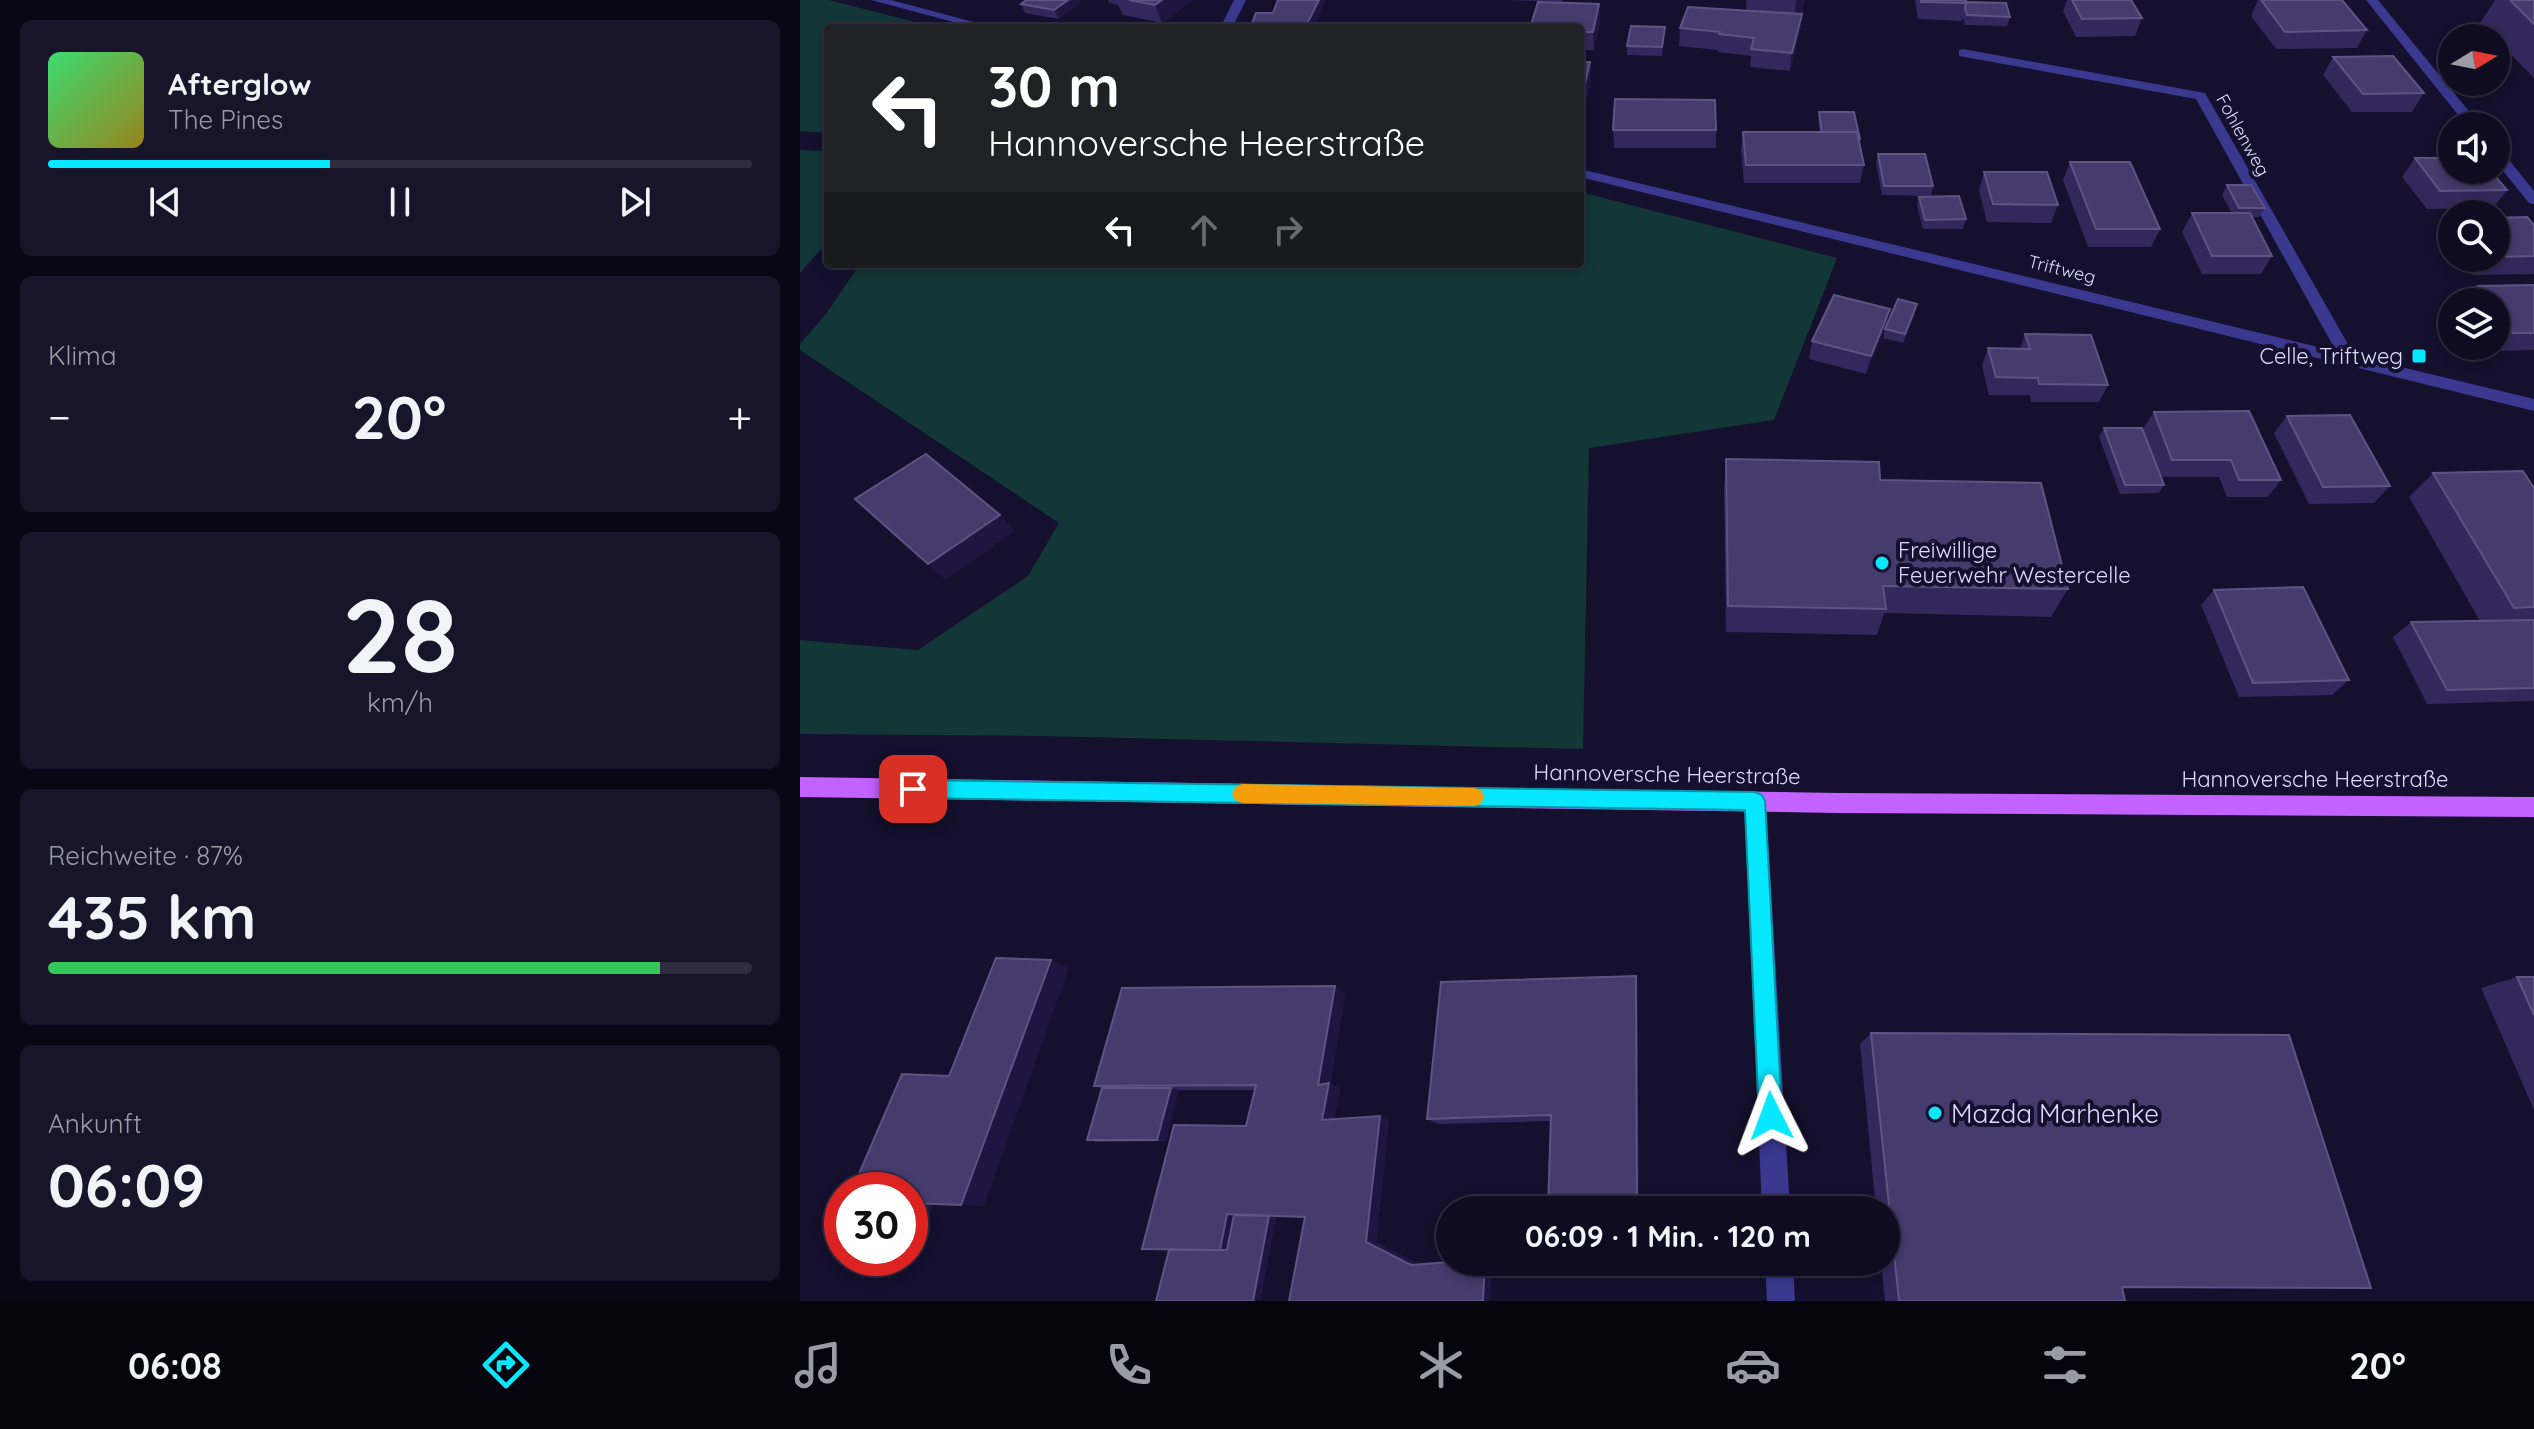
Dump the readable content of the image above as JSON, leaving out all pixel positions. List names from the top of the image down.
{
  "streets": {
    "main road": ["Hannoversche Heerstraße"],
    "street": ["Fohlenweg", "Triftweg"]
  },
  "crossings": [
    ["Fohlenweg", "Triftweg"]
  ],
  "places": {
    "transit": ["Celle, Triftweg"],
    "other": ["Freiwillige Feuerwehr Westercelle", "Mazda Marhenke"]
  },
  "north": "right",
  "page": {
    "turn": ["30 m", "Hannoversche Heerstraße"],
    "song": ["Afterglow", "The Pines"],
    "tile": [
      "Klima",
      ["28", "km/h"],
      ["Reichweite · 87%", "435 km"],
      ["Ankunft", "06:09"]
    ],
    "heat": ["−", "20°", "+"],
    "limit": "30",
    "trip": "06:09 · 1 Min. · 120 m",
    "tabs": ["06:08", "20°"]
  }
}
